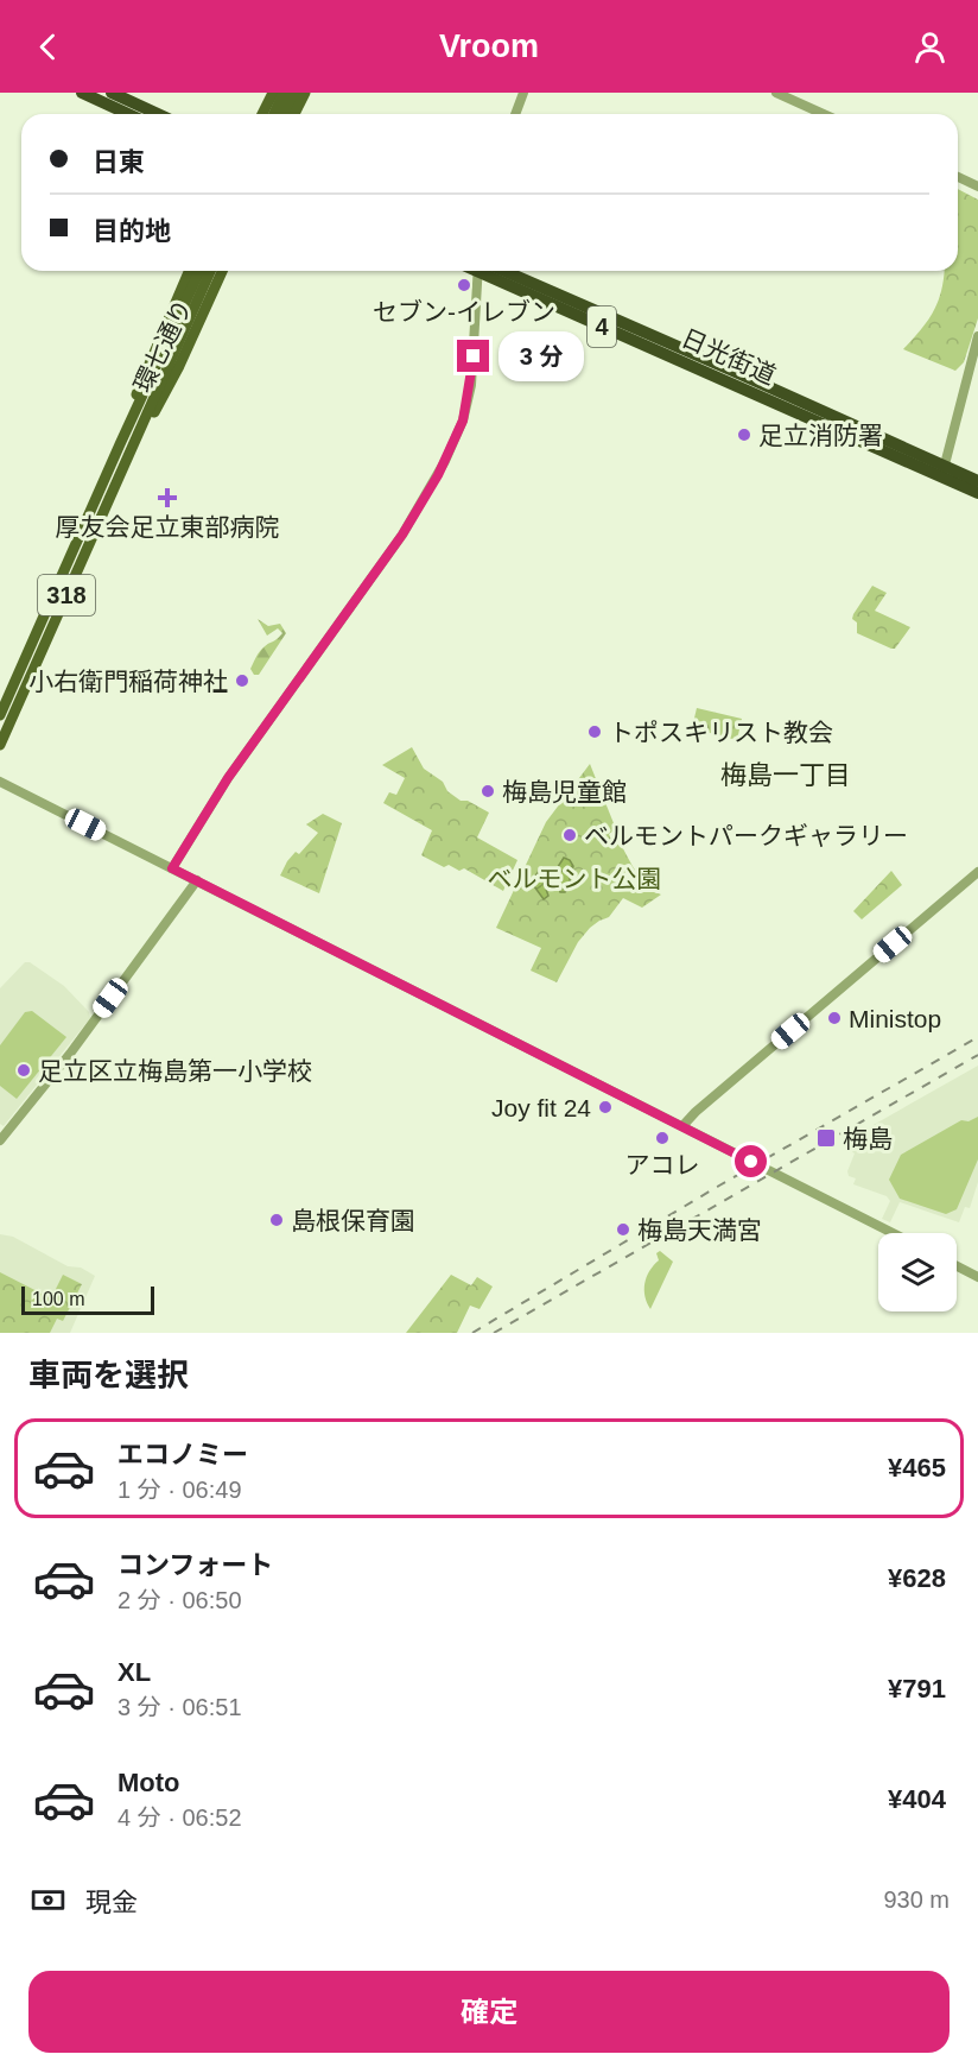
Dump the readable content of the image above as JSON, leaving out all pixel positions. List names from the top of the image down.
{
  "streets": {
    "highway": ["4", "日光街道"],
    "main road": ["環七通り", "318"]
  },
  "districts": ["梅島一丁目"],
  "parks": ["ベルモント公園"],
  "places": {
    "other": [
      "セブン-イレブン",
      "足立消防署",
      "小右衛門稲荷神社",
      "トポスキリスト教会",
      "梅島児童館",
      "ベルモントパークギャラリー",
      "Ministop",
      "足立区立梅島第一小学校",
      "Joy fit 24",
      "アコレ",
      "島根保育園",
      "梅島天満宮"
    ],
    "health": ["厚友会足立東部病院"],
    "transit": ["梅島"]
  },
  "scale_bar": "100 m",
  "page": {
    "header": "Vroom",
    "banner": ["日東", "目的地"],
    "bubble": "3 分",
    "scale": "100 m",
    "heading": "車両を選択",
    "list": [
      {
        "name": "エコノミー",
        "note": "1 分 · 06:49",
        "value": "¥465"
      },
      {
        "name": "コンフォート",
        "note": "2 分 · 06:50",
        "value": "¥628"
      },
      {
        "name": "XL",
        "note": "3 分 · 06:51",
        "value": "¥791"
      },
      {
        "name": "Moto",
        "note": "4 分 · 06:52",
        "value": "¥404"
      }
    ],
    "pay": ["現金", "930 m"],
    "buttons": "確定"
  }
}
